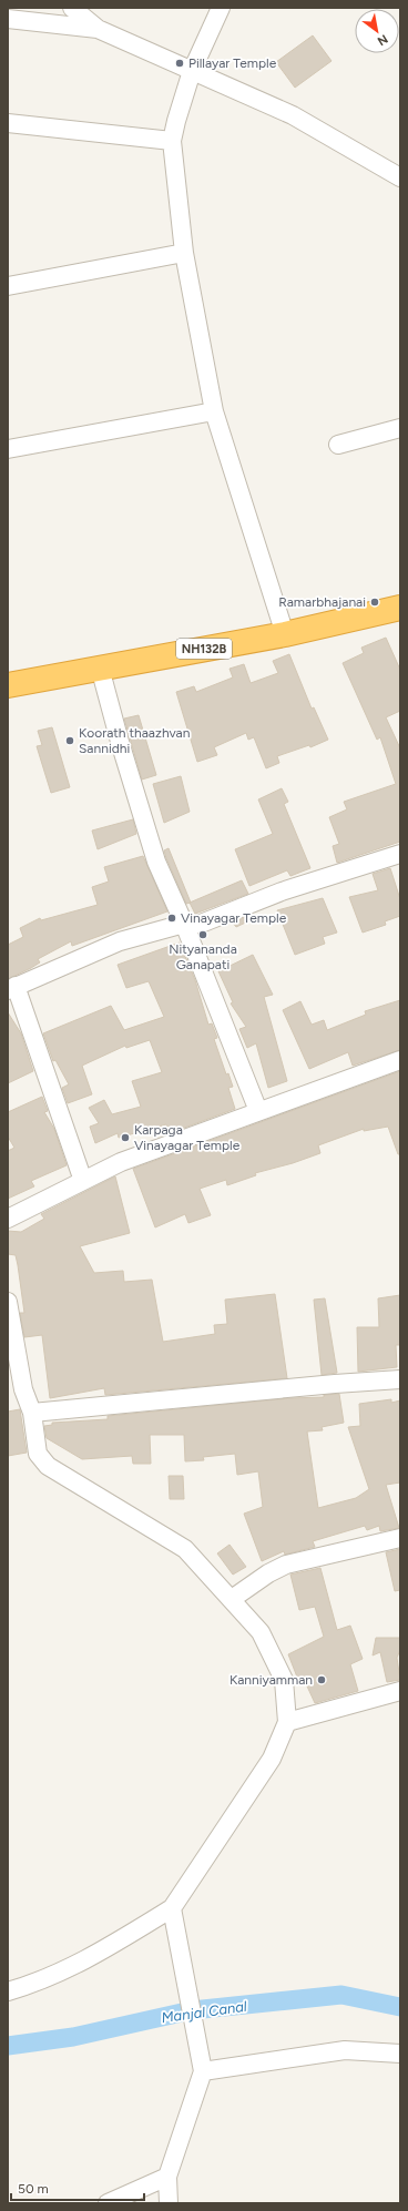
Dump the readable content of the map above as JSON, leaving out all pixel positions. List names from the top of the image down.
{
  "streets": {
    "highway": ["NH132B"]
  },
  "water": ["Manjal Canal"],
  "places": [
    "Pillayar Temple",
    "Ramarbhajanai",
    "Koorath thaazhvan Sannidhi",
    "Vinayagar Temple",
    "Nityananda Ganapati",
    "Karpaga Vinayagar Temple",
    "Kanniyamman"
  ],
  "scale_bar": "50 m",
  "north": "bottom right"
}
